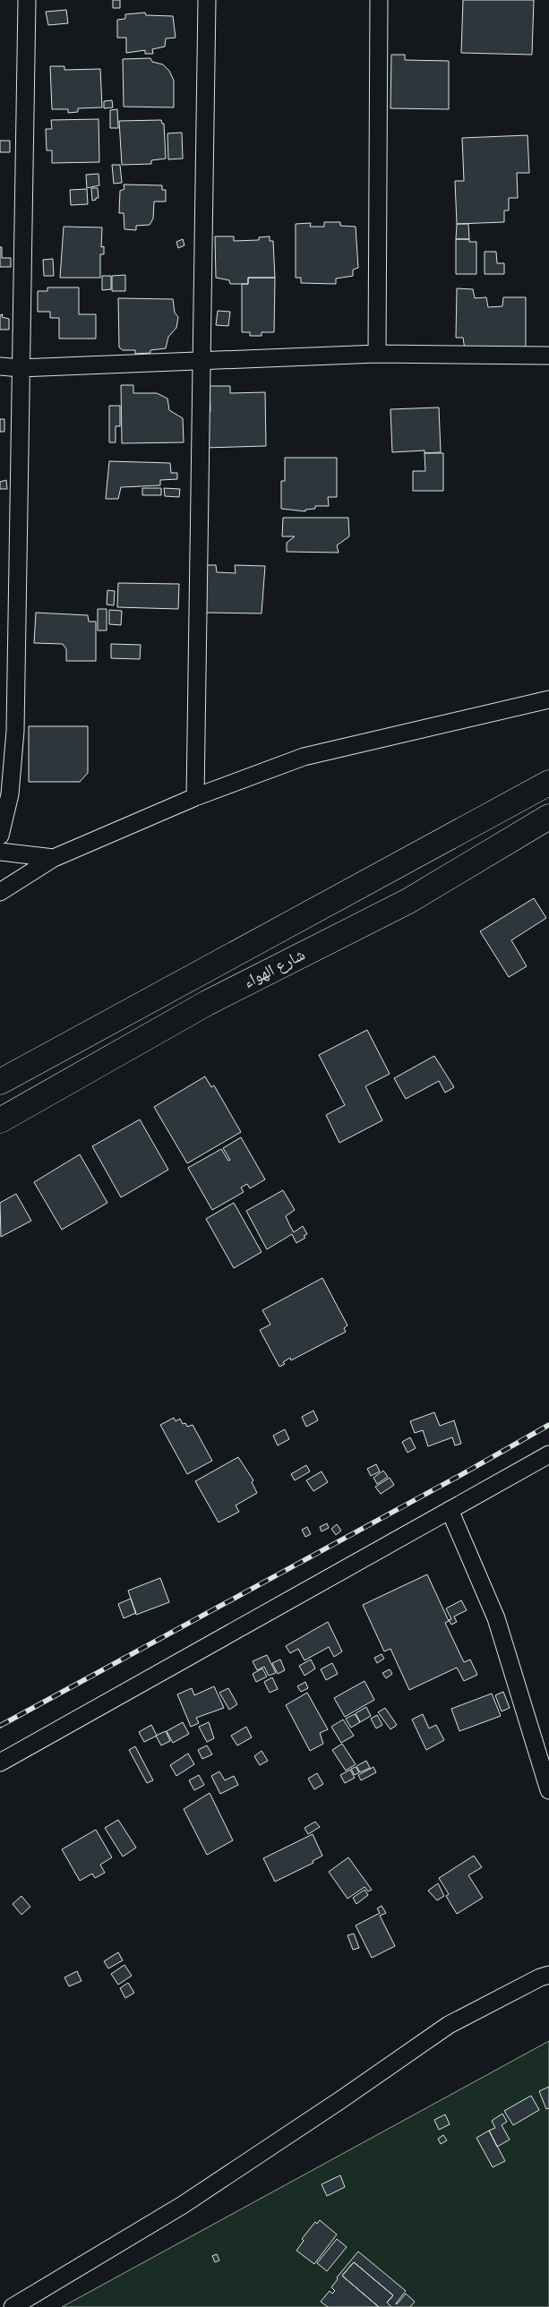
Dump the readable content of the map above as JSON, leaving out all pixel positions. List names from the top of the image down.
{
  "streets": {
    "main road": ["شارع الهواء"]
  }
}
